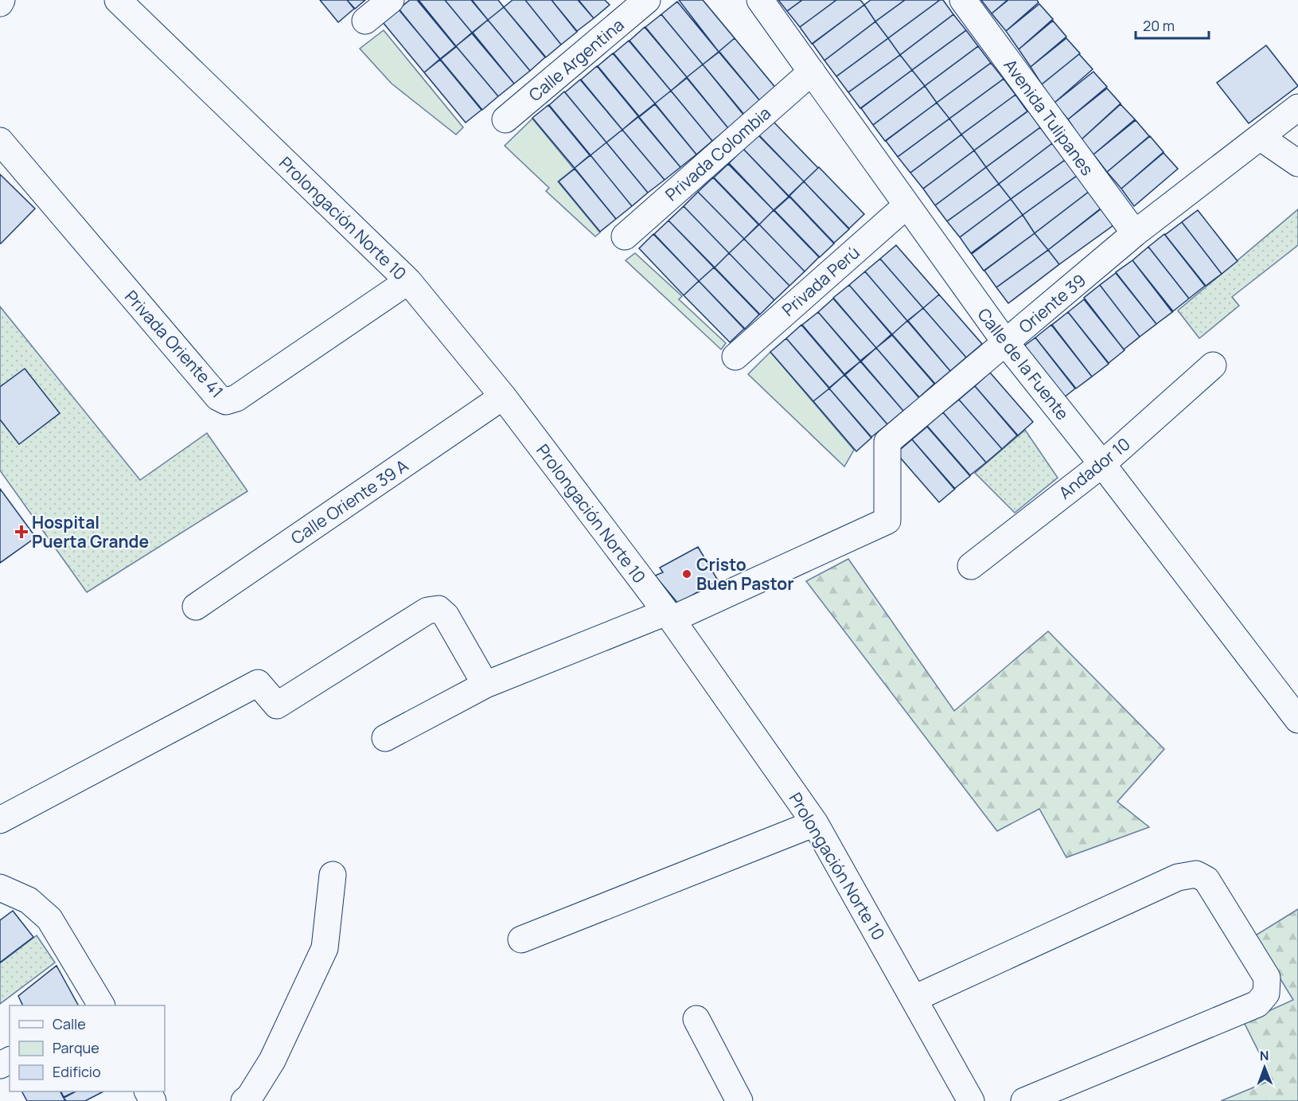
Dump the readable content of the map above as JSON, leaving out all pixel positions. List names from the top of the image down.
{
  "streets": {
    "street": [
      "Calle Argentina",
      "Avenida Tulipanes",
      "Privada Colombia",
      "Prolongación Norte 10",
      "Privada Perú",
      "Oriente 39",
      "Privada Oriente 41",
      "Calle de la Fuente",
      "Andador 10",
      "Calle Oriente 39 A"
    ]
  },
  "crossings": [
    ["Avenida Tulipanes", "Oriente 39"],
    ["Privada Colombia", "Calle de la Fuente"],
    ["Prolongación Norte 10", "Oriente 39"],
    ["Prolongación Norte 10", "Privada Oriente 41"],
    ["Prolongación Norte 10", "Calle Oriente 39 A"],
    ["Privada Perú", "Calle de la Fuente"],
    ["Oriente 39", "Calle de la Fuente"],
    ["Calle de la Fuente", "Andador 10"]
  ],
  "places": {
    "health": ["Hospital Puerta Grande"],
    "other": ["Cristo Buen Pastor"]
  },
  "legend": ["Calle", "Parque", "Edificio"],
  "scale_bar": "20 m",
  "north": "top"
}
